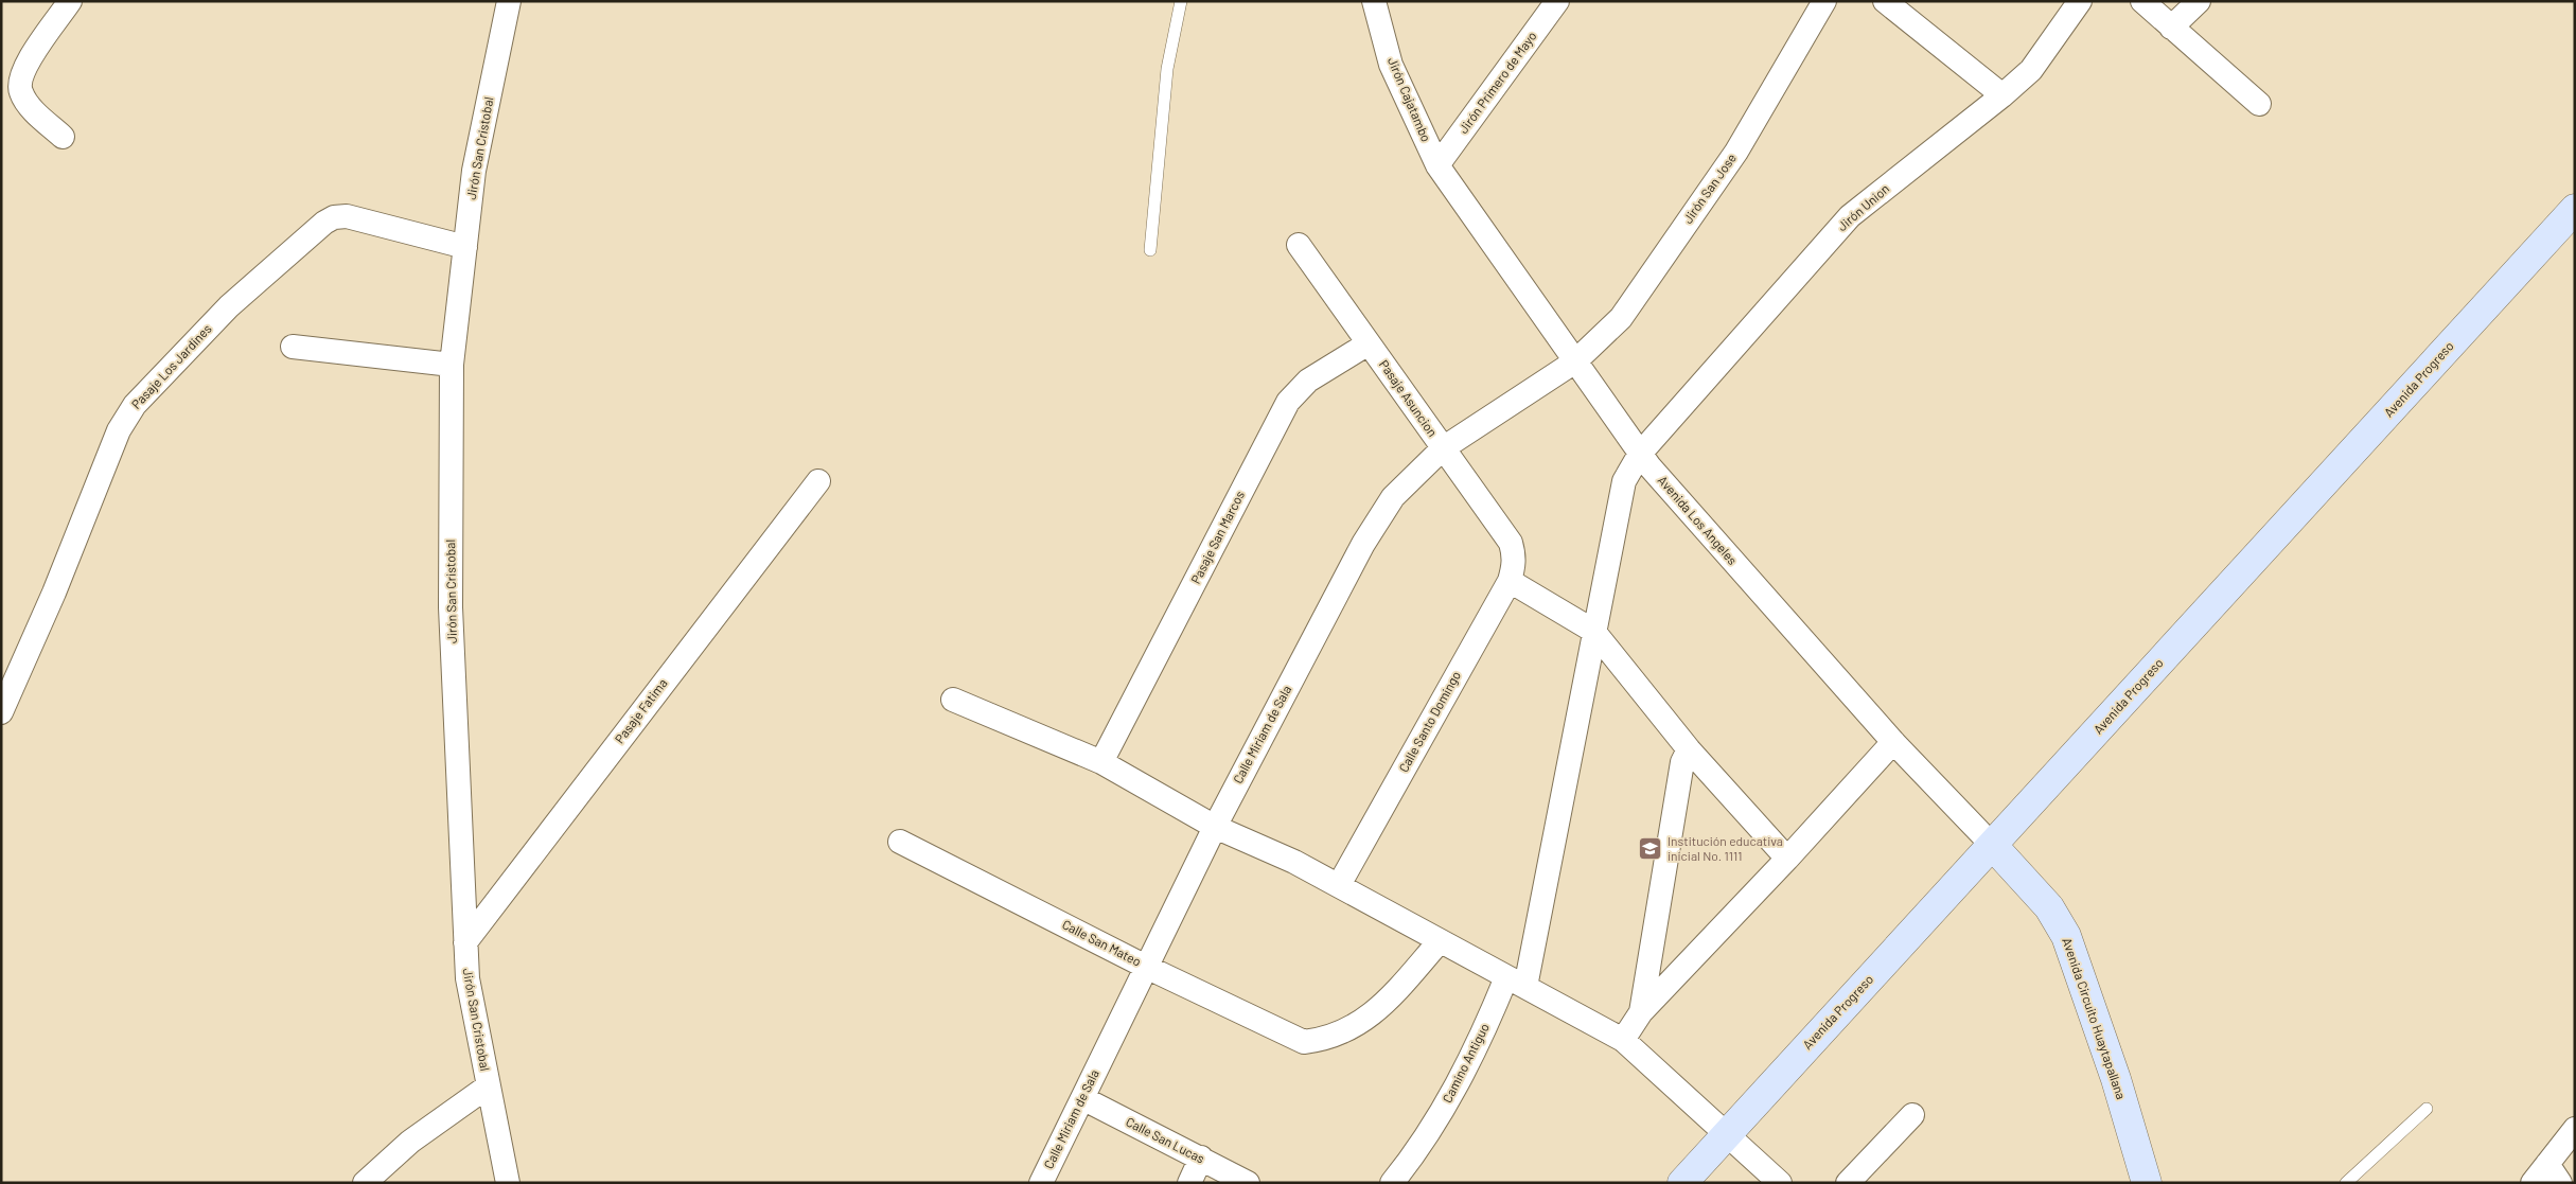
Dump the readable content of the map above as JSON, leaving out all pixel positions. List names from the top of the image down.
{
  "streets": {
    "street": [
      "Jirón Primero de Mayo",
      "Jirón Cajatambo",
      "Jirón San Cristobal",
      "Jirón San Jose",
      "Jirón Union",
      "Pasaje Los Jardines",
      "Avenida Progreso",
      "Pasaje Asuncion",
      "Avenida Los Angeles",
      "Pasaje San Marcos",
      "Pasaje Fatima",
      "Calle Santo Domingo",
      "Calle Miriam de Sala",
      "Calle San Mateo",
      "Avenida Circuito Huaytapallana",
      "Camino Antiguo",
      "Calle San Lucas"
    ]
  },
  "crossings": [
    ["Jirón Primero de Mayo", "Jirón Cajatambo"],
    ["Jirón Primero de Mayo", "Avenida Los Angeles"],
    ["Jirón Cajatambo", "Avenida Los Angeles"],
    ["Jirón San Cristobal", "Pasaje Los Jardines"],
    ["Jirón San Cristobal", "Pasaje Fatima"],
    ["Jirón San Jose", "Avenida Los Angeles"],
    ["Jirón San Jose", "Calle Miriam de Sala"],
    ["Jirón Union", "Avenida Los Angeles"],
    ["Jirón Union", "Camino Antiguo"],
    ["Avenida Progreso", "Avenida Los Angeles"],
    ["Avenida Progreso", "Avenida Circuito Huaytapallana"],
    ["Pasaje Asuncion", "Pasaje San Marcos"],
    ["Pasaje Asuncion", "Calle Santo Domingo"],
    ["Pasaje Asuncion", "Calle Miriam de Sala"],
    ["Avenida Los Angeles", "Calle Miriam de Sala"],
    ["Avenida Los Angeles", "Avenida Circuito Huaytapallana"],
    ["Calle Miriam de Sala", "Calle San Mateo"],
    ["Calle Miriam de Sala", "Calle San Lucas"]
  ],
  "places": {
    "school or university": ["Institución educativa inicial No. 1111"]
  }
}
